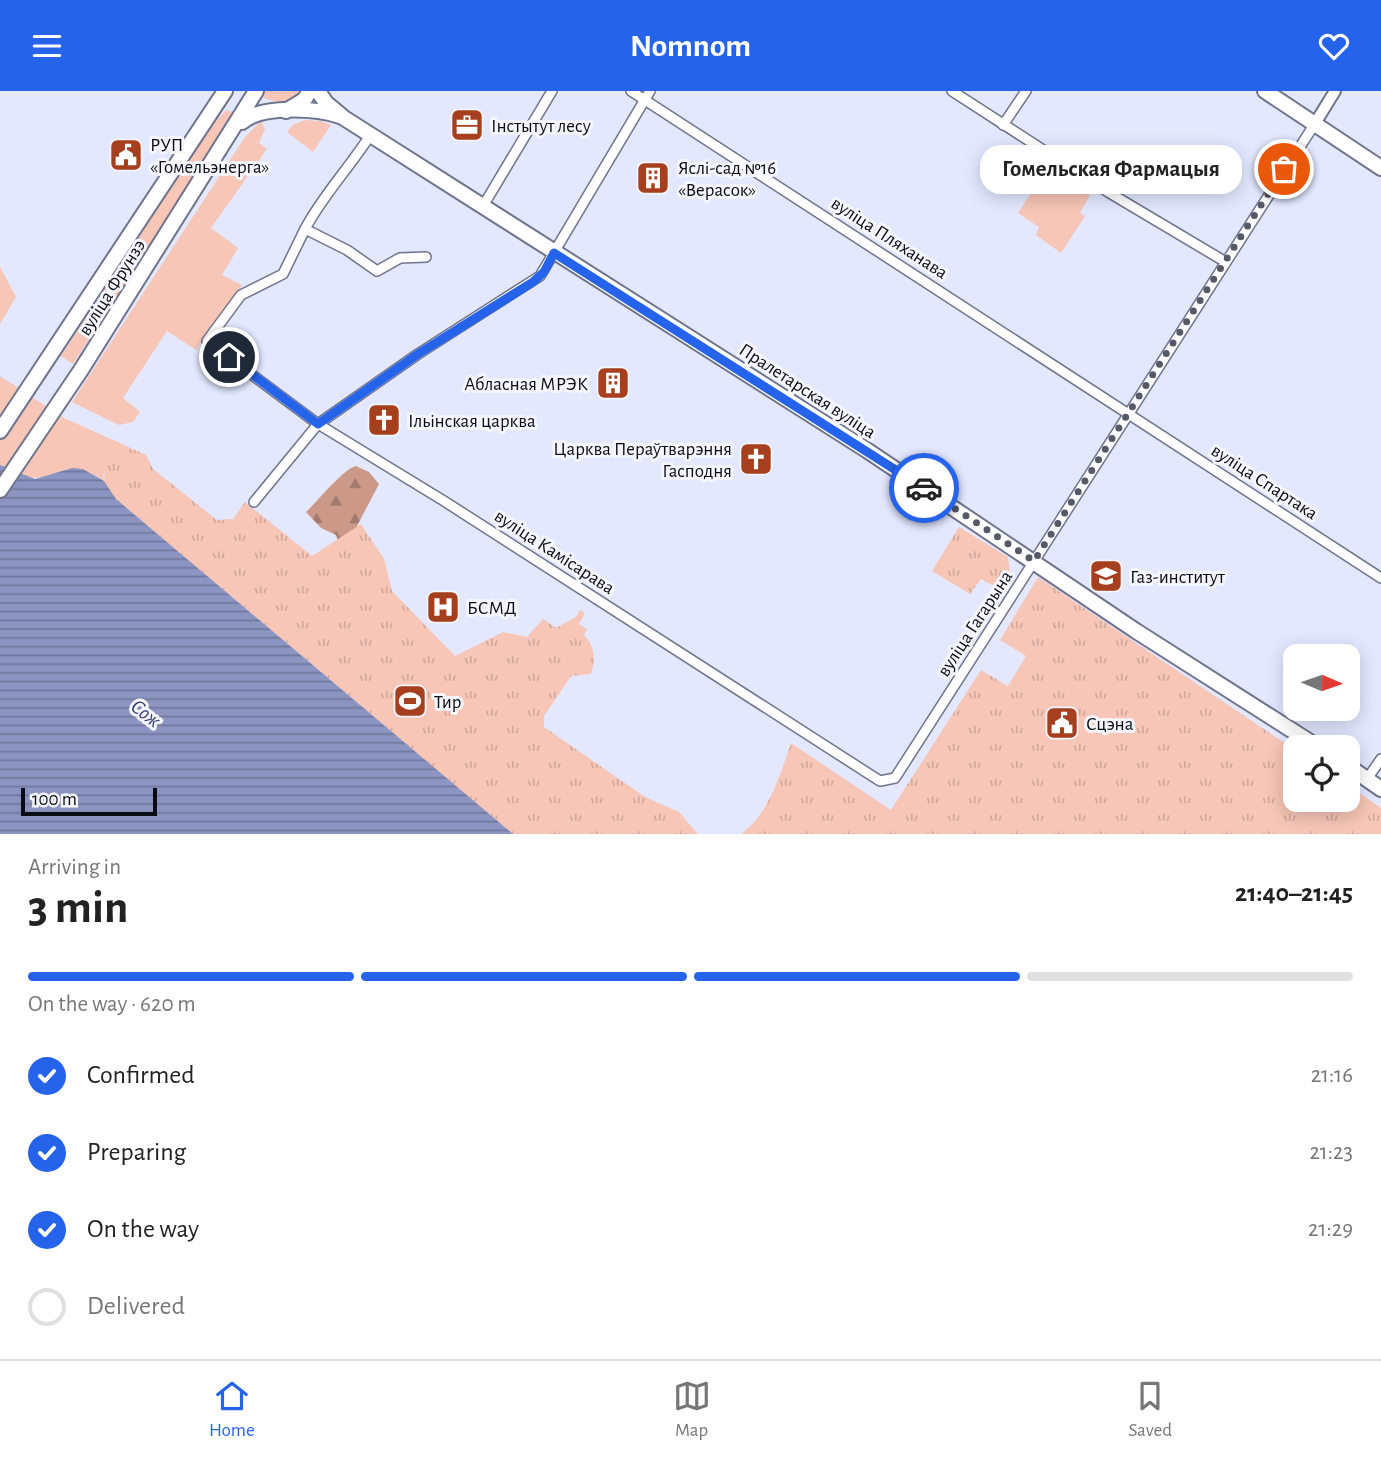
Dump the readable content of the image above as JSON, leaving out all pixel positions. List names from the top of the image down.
{
  "streets": {
    "main road": ["вуліца Фрунзэ", "Пралетарская вуліца"],
    "street": [
      "вуліца Пляханава",
      "вуліца Спартака",
      "вуліца Камісарава",
      "вуліца Гагарына"
    ]
  },
  "crossings": [
    ["вуліца Пляханава", "вуліца Спартака"],
    ["вуліца Пляханава", "вуліца Гагарына"],
    ["вуліца Фрунзэ", "Пралетарская вуліца"],
    ["Пралетарская вуліца", "вуліца Гагарына"],
    ["вуліца Спартака", "вуліца Гагарына"],
    ["вуліца Камісарава", "вуліца Гагарына"]
  ],
  "water": ["Сож"],
  "places": {
    "office": ["Інстытут лесу"],
    "public building": ["РУП «Гомельэнерга»", "Сцэна"],
    "other": ["Гомельская Фармацыя"],
    "building": ["Яслі-сад №16 «Верасок»", "Абласная МРЭК"],
    "church": ["Ільінская царква", "Царква Пераўтварэння Гасподня"],
    "school or university": ["Газ-институт"],
    "hospital": ["БСМД"],
    "sports": ["Тир"]
  },
  "scale_bar": "100 m",
  "north": "right",
  "page": {
    "header": "Nomnom",
    "bubble": "Гомельская Фармацыя",
    "scale": "100 m",
    "heading": ["3 min", "Arriving in", "21:40–21:45"],
    "bar": "On the way · 620 m",
    "list": [
      ["Confirmed", "21:16"],
      ["Preparing", "21:23"],
      ["On the way", "21:29"],
      "Delivered"
    ],
    "tabs": ["Home", "Map", "Saved"]
  }
}
